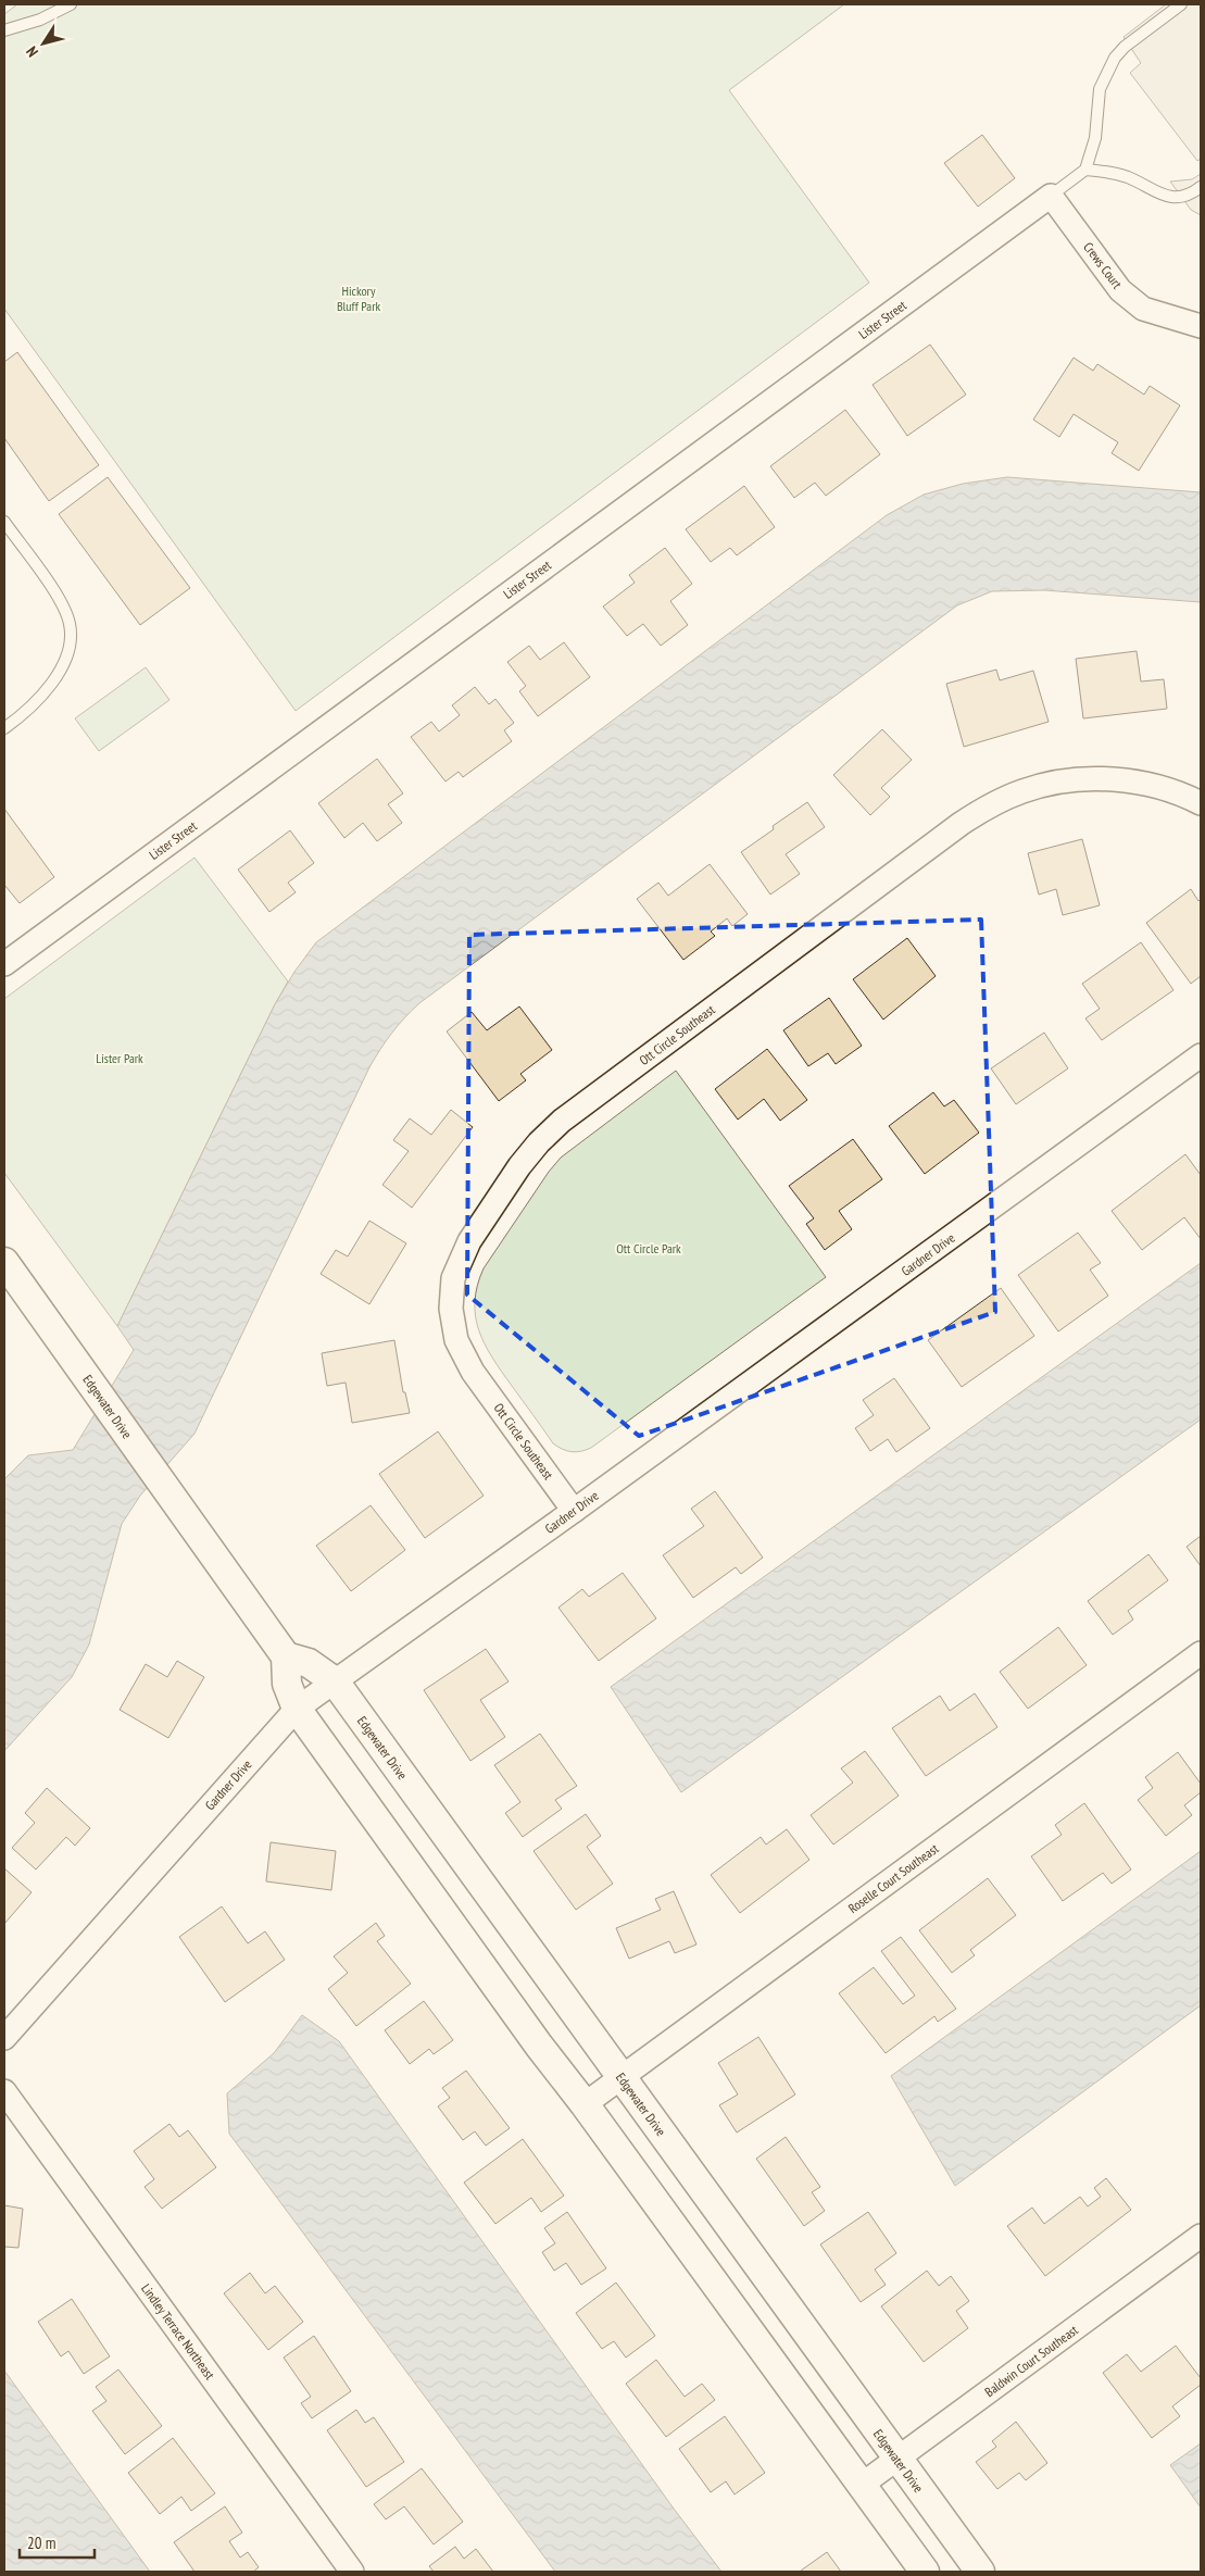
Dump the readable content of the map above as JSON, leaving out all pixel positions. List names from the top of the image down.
{
  "streets": {
    "street": [
      "Crews Court",
      "Lister Street",
      "Ott Circle Southeast",
      "Gardner Drive",
      "Edgewater Drive",
      "Roselle Court Southeast",
      "Lindley Terrace Northeast",
      "Baldwin Court Southeast"
    ]
  },
  "crossings": [
    ["Crews Court", "Lister Street"],
    ["Ott Circle Southeast", "Gardner Drive"],
    ["Gardner Drive", "Edgewater Drive"],
    ["Edgewater Drive", "Roselle Court Southeast"],
    ["Edgewater Drive", "Baldwin Court Southeast"]
  ],
  "parks": ["Hickory Bluff Park", "Lister Park", "Ott Circle Park"],
  "scale_bar": "20 m",
  "north": "bottom left"
}
